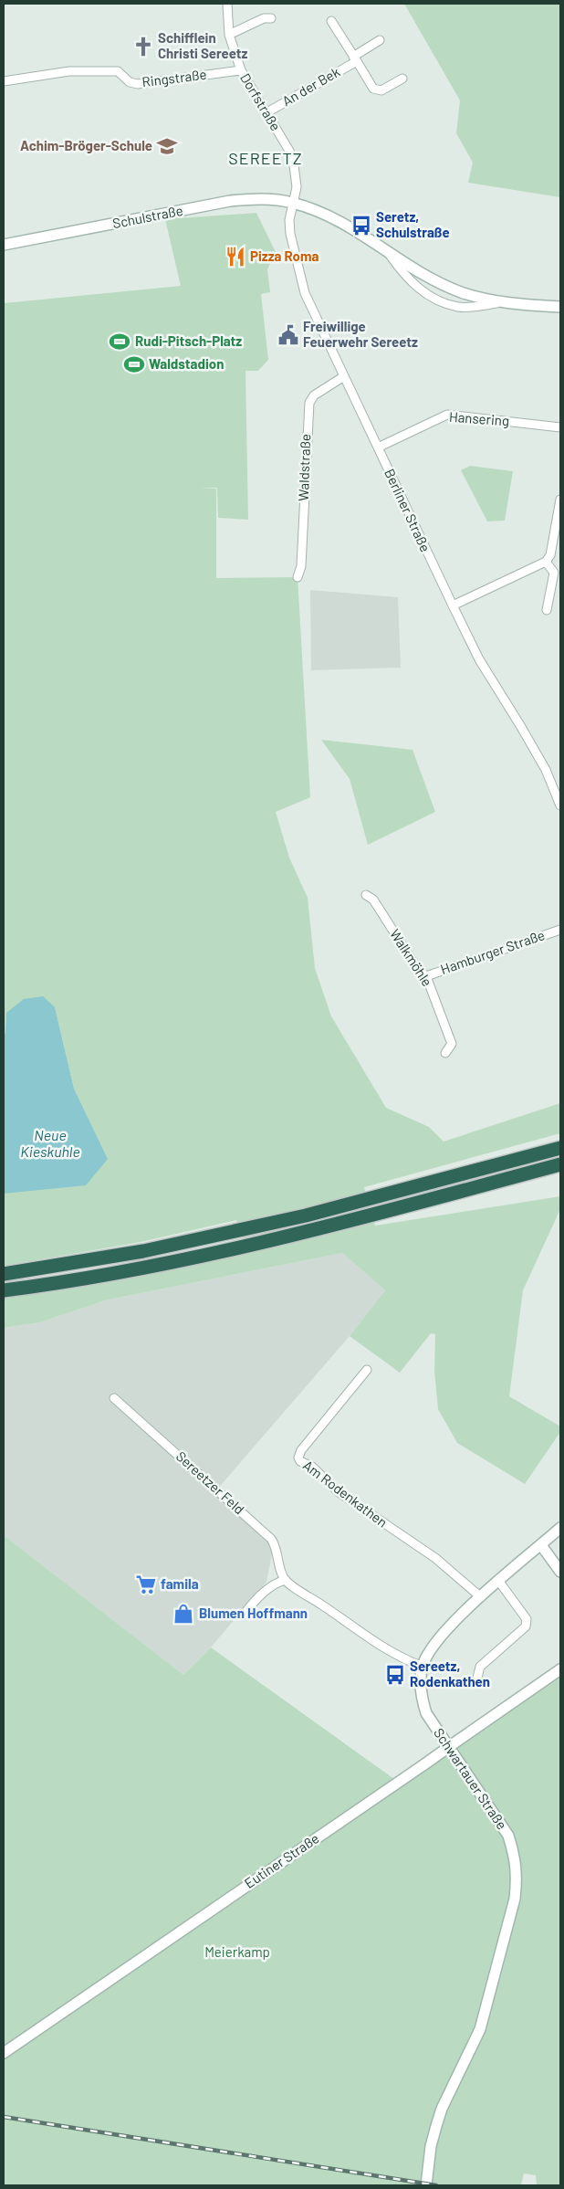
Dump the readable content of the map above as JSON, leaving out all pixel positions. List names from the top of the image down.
{
  "streets": {
    "main road": ["Schulstraße", "Schwartauer Straße", "Eutiner Straße"],
    "street": [
      "Ringstraße",
      "An der Bek",
      "Dorfstraße",
      "Hansering",
      "Waldstraße",
      "Berliner Straße",
      "Hamburger Straße",
      "Walkmöhle",
      "Sereetzer Feld",
      "Am Rodenkathen"
    ]
  },
  "crossings": [
    ["Ringstraße", "Dorfstraße"],
    ["An der Bek", "Dorfstraße"],
    ["Dorfstraße", "Schulstraße"],
    ["Dorfstraße", "Berliner Straße"],
    ["Schulstraße", "Berliner Straße"],
    ["Hansering", "Berliner Straße"],
    ["Waldstraße", "Berliner Straße"],
    ["Hamburger Straße", "Walkmöhle"],
    ["Am Rodenkathen", "Schwartauer Straße"]
  ],
  "districts": ["SEREETZ"],
  "water": ["Neue Kieskuhle"],
  "parks": ["Meierkamp"],
  "places": {
    "church": ["Schifflein Christi Sereetz"],
    "school or university": ["Achim-Bröger-Schule"],
    "bus stop": ["Seretz, Schulstraße", "Sereetz, Rodenkathen"],
    "restaurant": ["Pizza Roma"],
    "public building": ["Freiwillige Feuerwehr Sereetz"],
    "sports": ["Rudi-Pitsch-Platz", "Waldstadion"],
    "supermarket": ["famila"],
    "shop": ["Blumen Hoffmann"]
  }
}
